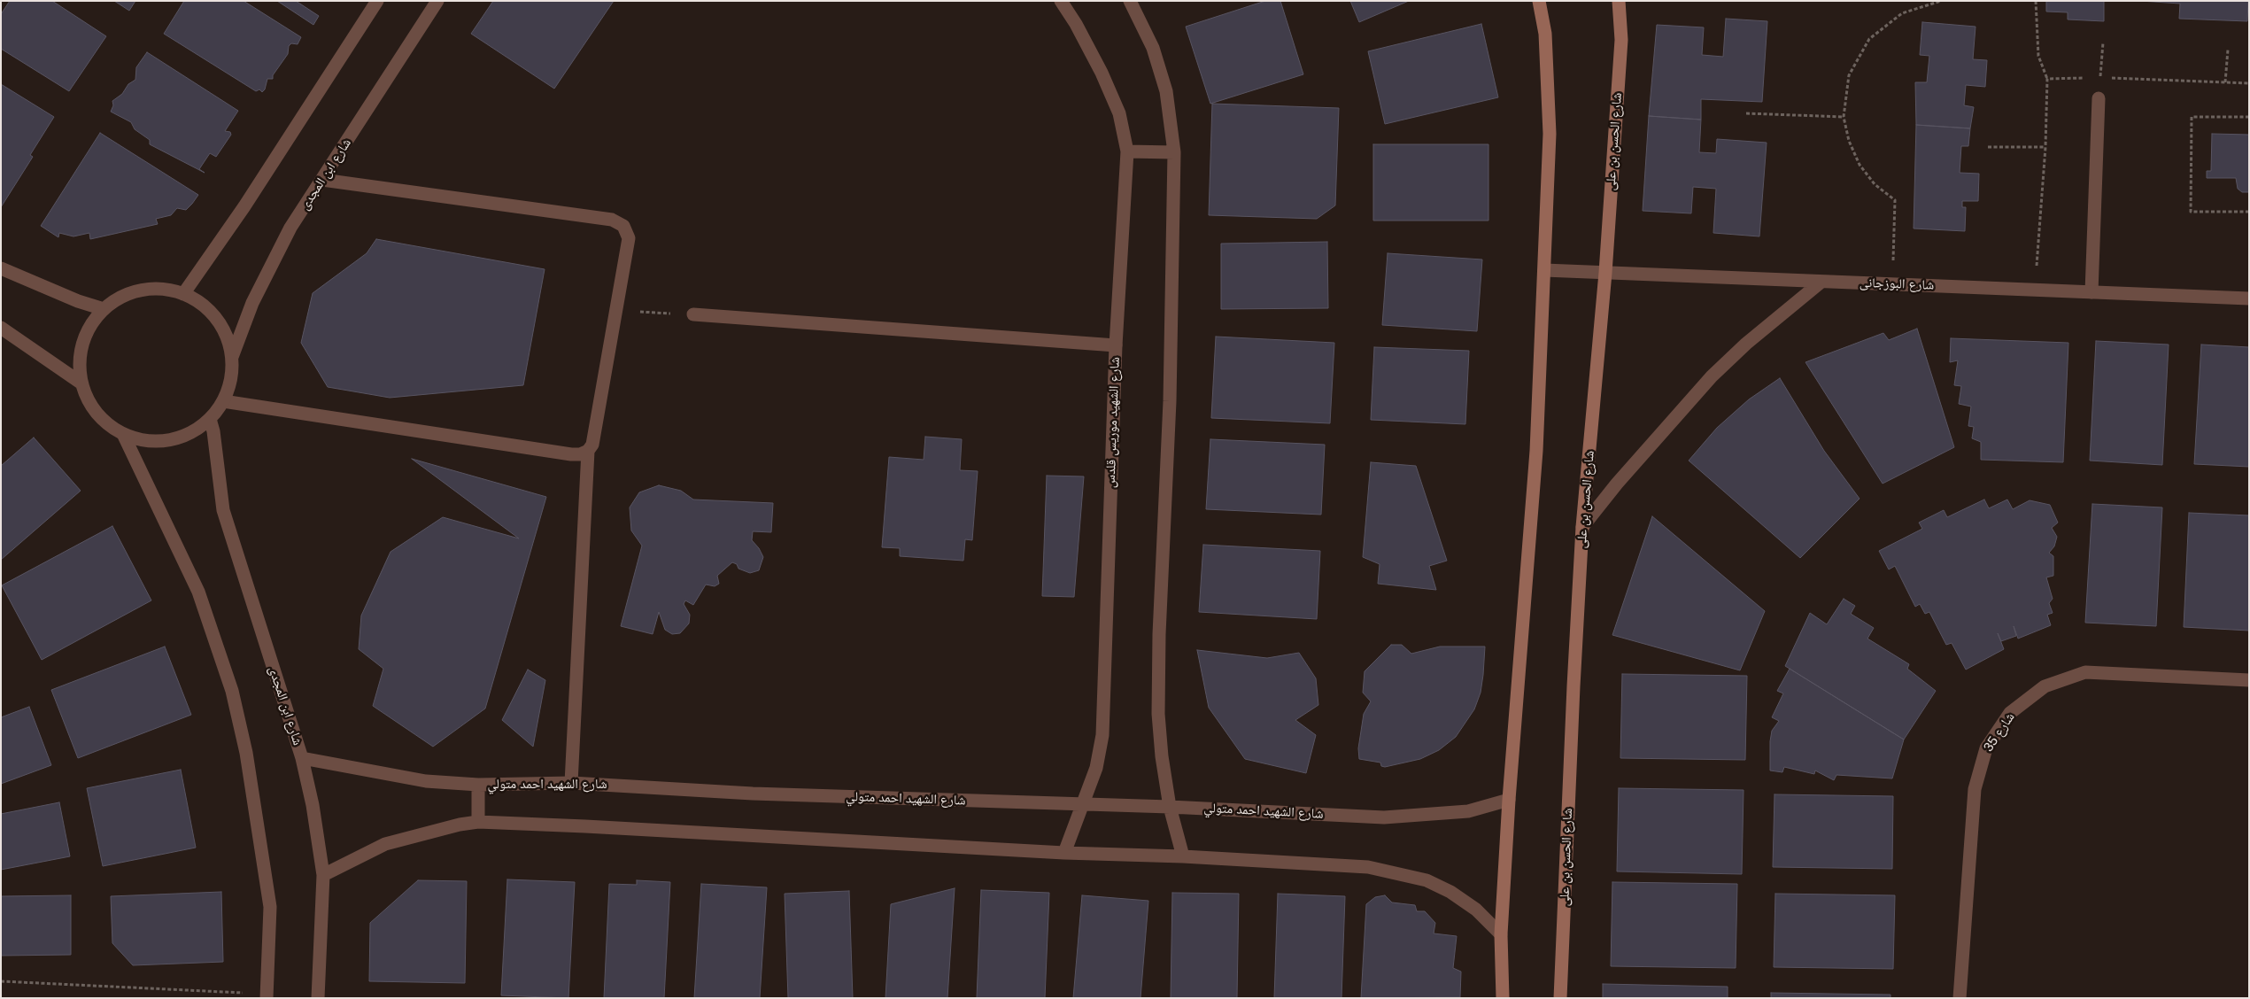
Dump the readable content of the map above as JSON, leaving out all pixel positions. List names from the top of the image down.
{
  "streets": {
    "street": [
      "شارع الحسن بن على",
      "شارع ابن المجدى",
      "شارع البوزجانى",
      "شارع الشهيد موريس قلدس",
      "شارع 35",
      "شارع الشهيد احمد متولي"
    ]
  },
  "crossings": [
    ["شارع الحسن بن على", "شارع البوزجانى"],
    ["شارع ابن المجدى", "شارع الشهيد احمد متولي"],
    ["شارع الشهيد موريس قلدس", "شارع الشهيد احمد متولي"]
  ]
}
